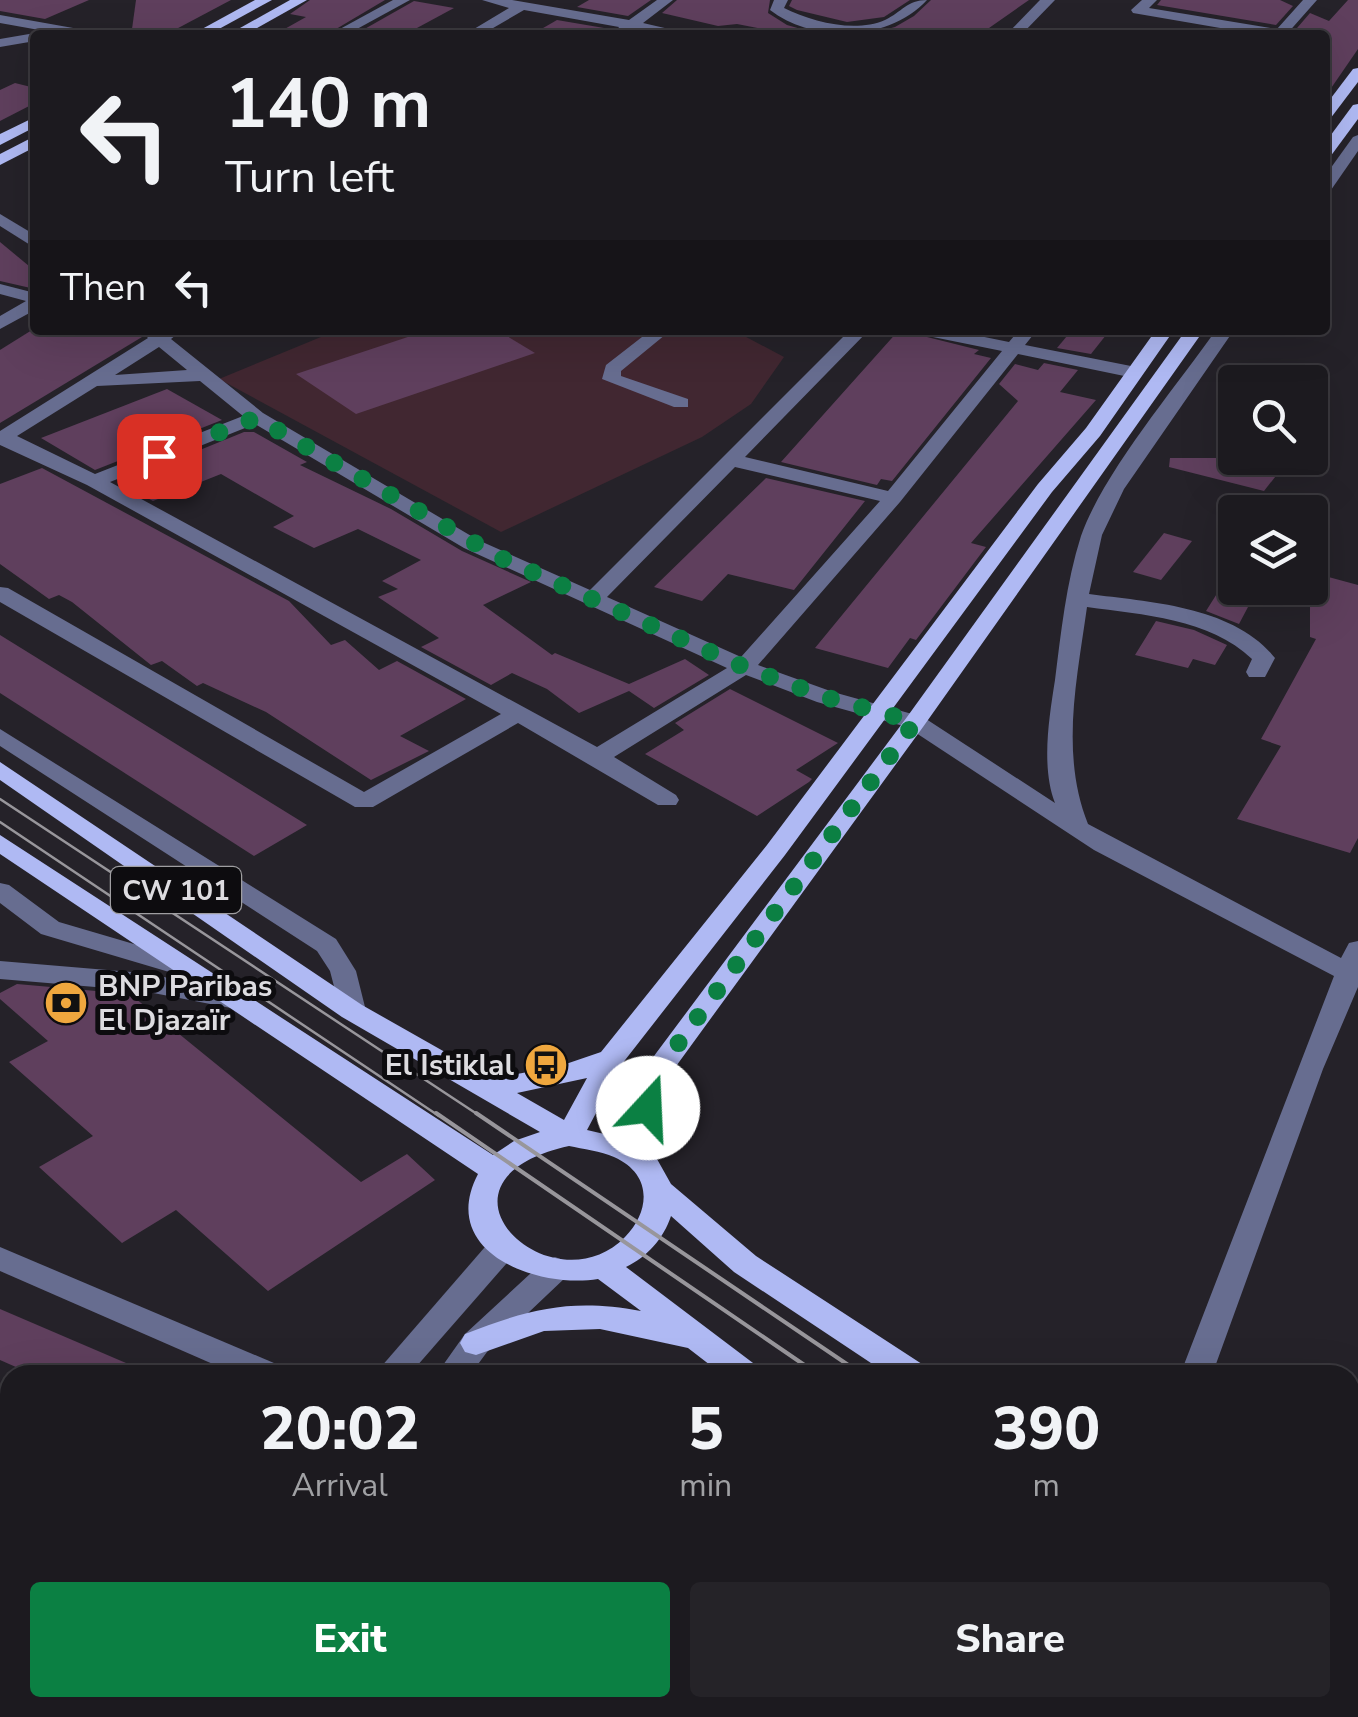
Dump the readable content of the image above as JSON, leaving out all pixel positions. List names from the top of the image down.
{
  "streets": {
    "main road": ["CW 101"]
  },
  "places": {
    "bank": ["BNP Paribas El Djazaïr"],
    "bus stop": ["El Istiklal"]
  },
  "page": {
    "turn": ["140 m", "Turn left"],
    "then": "Then",
    "eta": [
      "20:02",
      "Arrival",
      "5",
      "min",
      "390",
      "m"
    ],
    "buttons": ["Exit", "Share"]
  }
}
